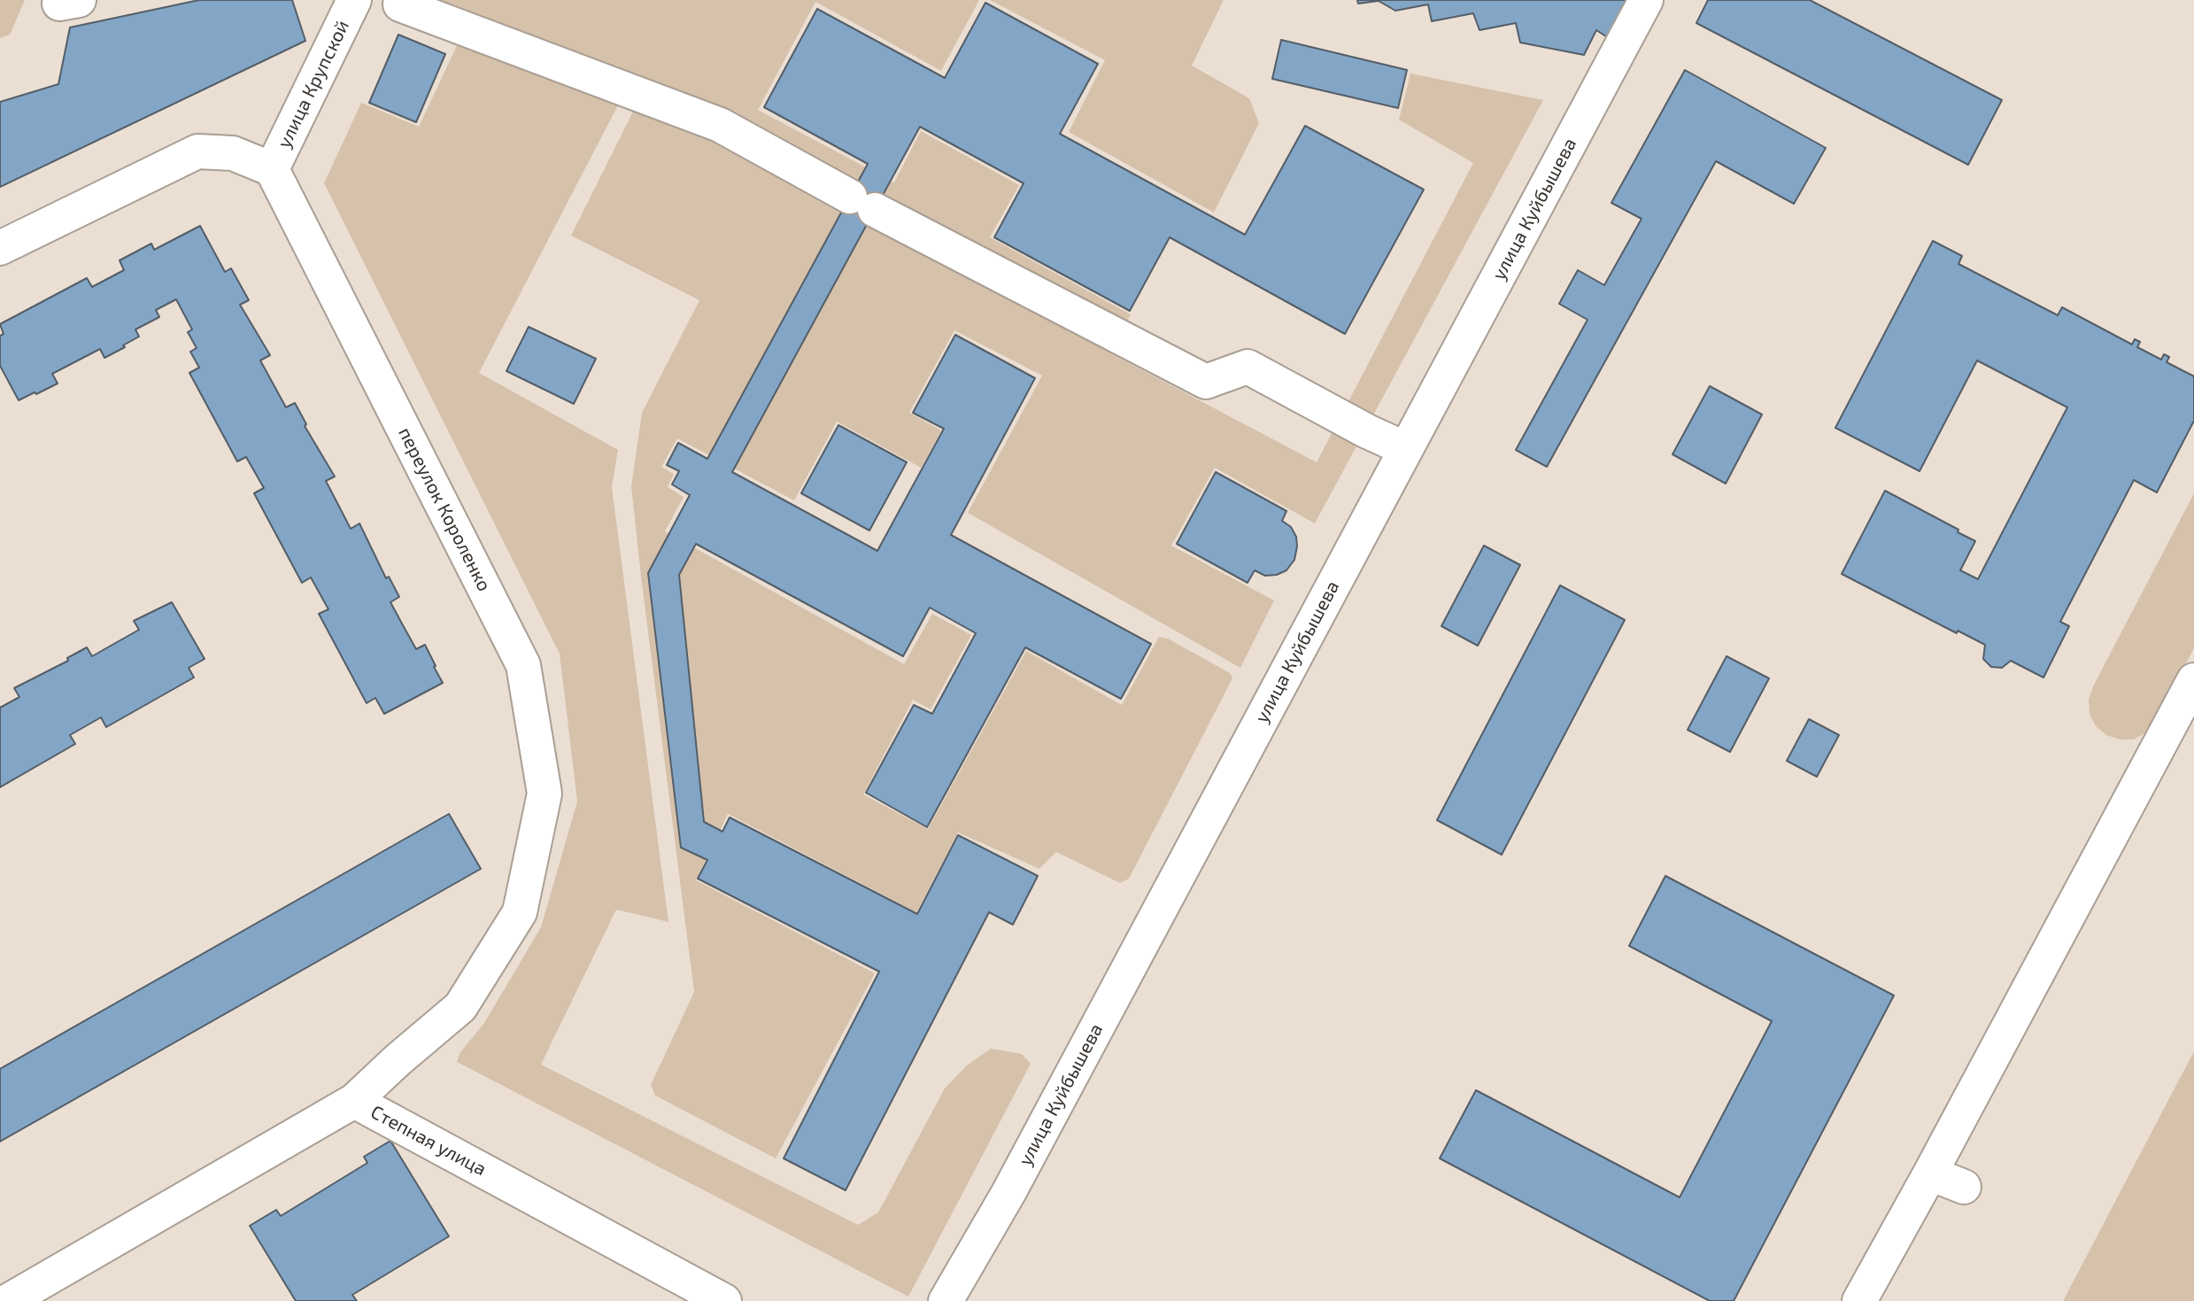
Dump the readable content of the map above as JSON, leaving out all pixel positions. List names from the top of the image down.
{
  "streets": {
    "street": [
      "улица Крупской",
      "улица Куйбышева",
      "переулок Короленко",
      "Степная улица"
    ]
  },
  "crossings": [
    ["улица Крупской", "переулок Короленко"],
    ["переулок Короленко", "Степная улица"]
  ]
}
